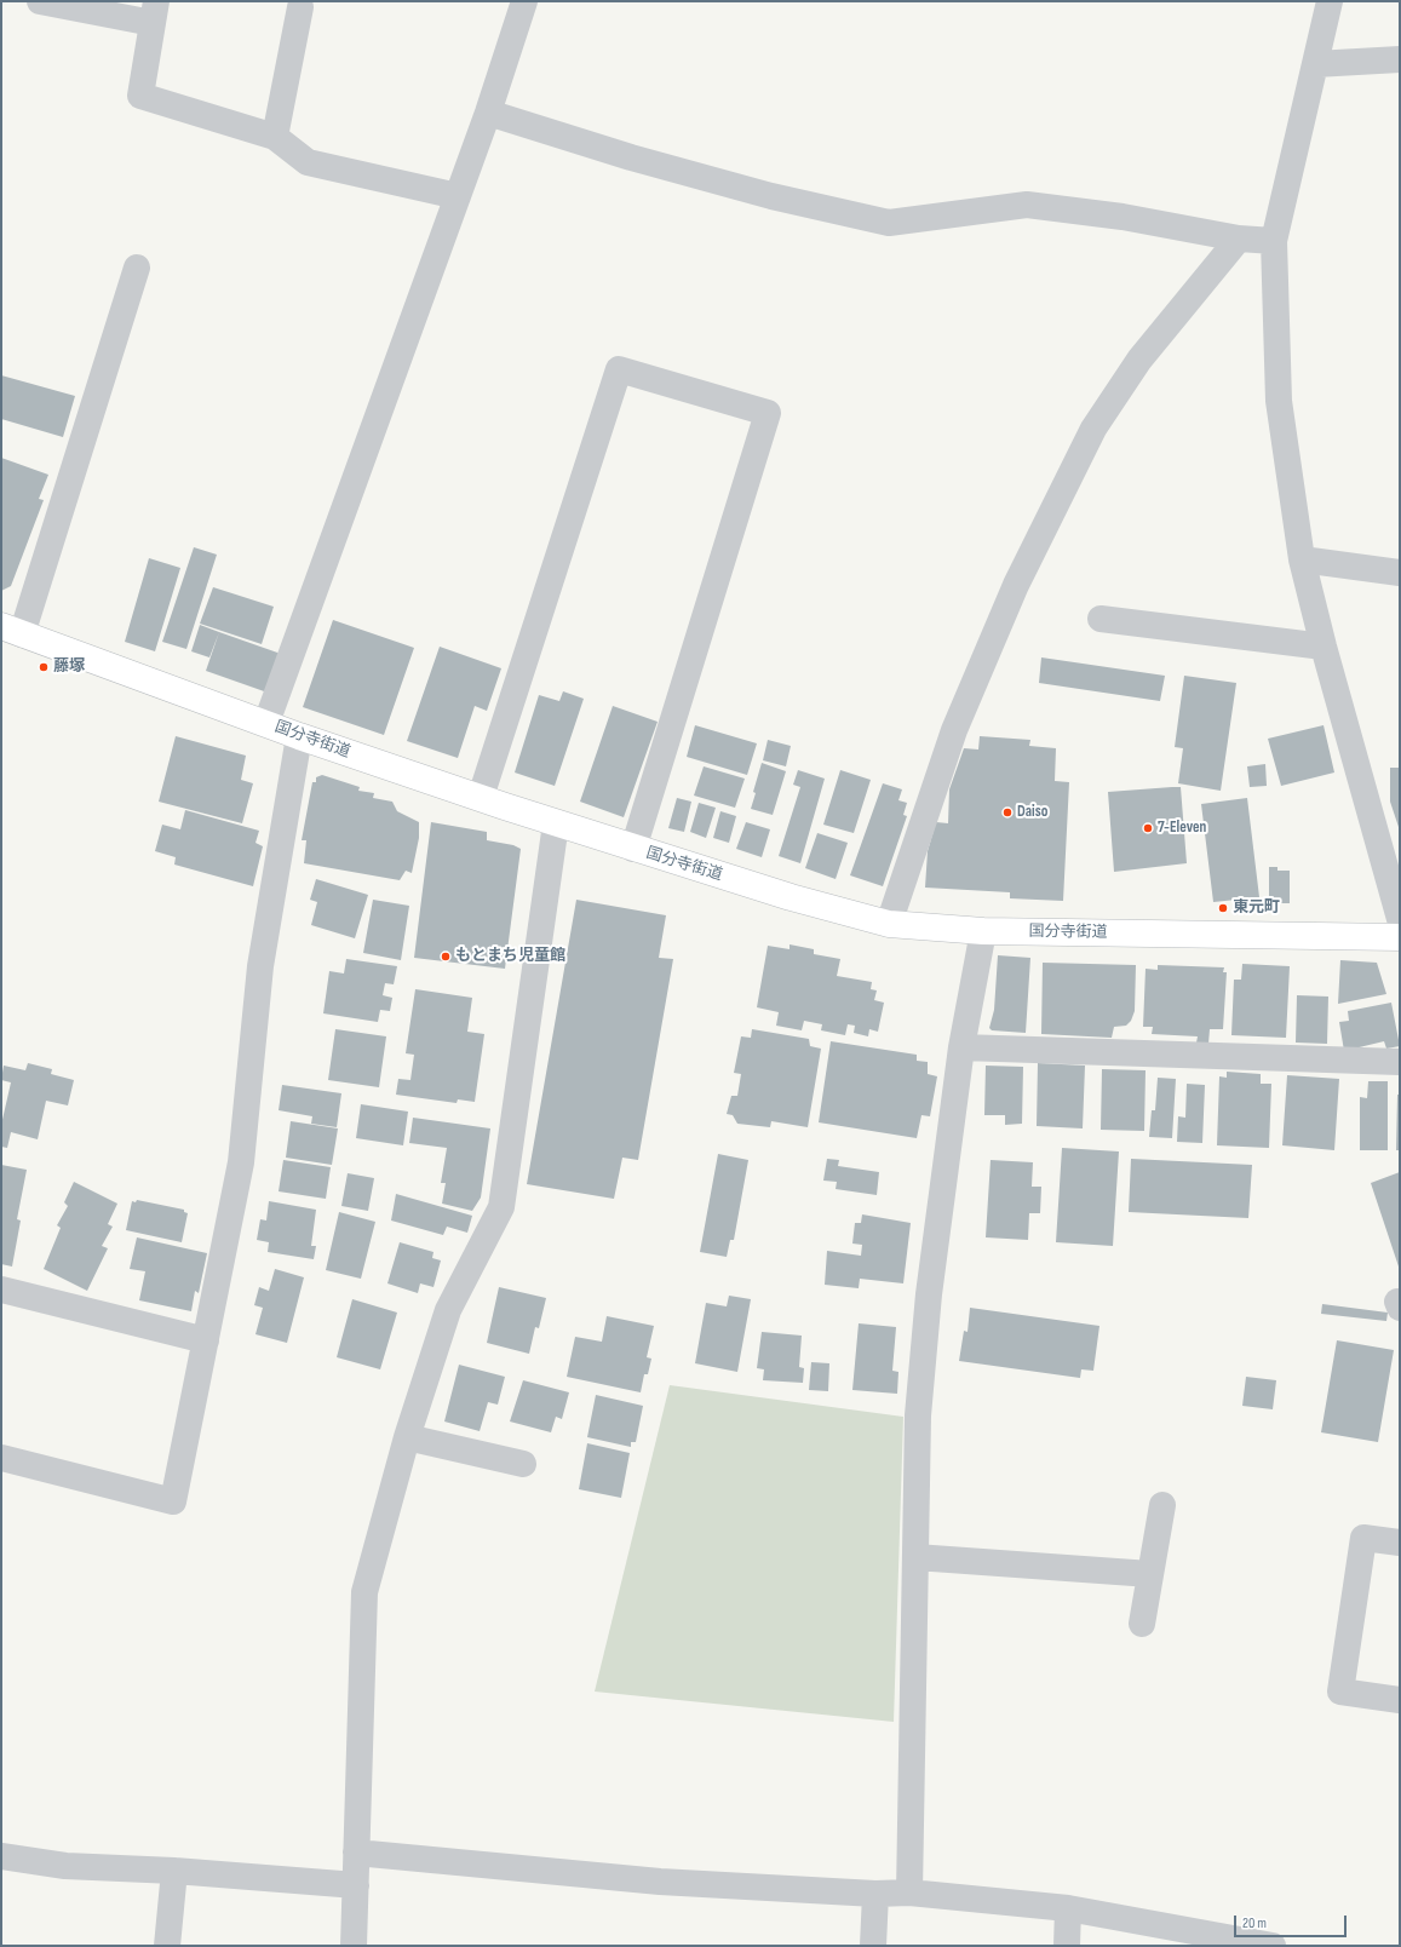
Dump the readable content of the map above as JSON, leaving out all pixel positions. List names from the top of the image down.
{
  "streets": {
    "main road": ["国分寺街道"]
  },
  "places": [
    "藤塚",
    "Daiso",
    "7-Eleven",
    "東元町",
    "もとまち児童館"
  ],
  "scale_bar": "20 m"
}
